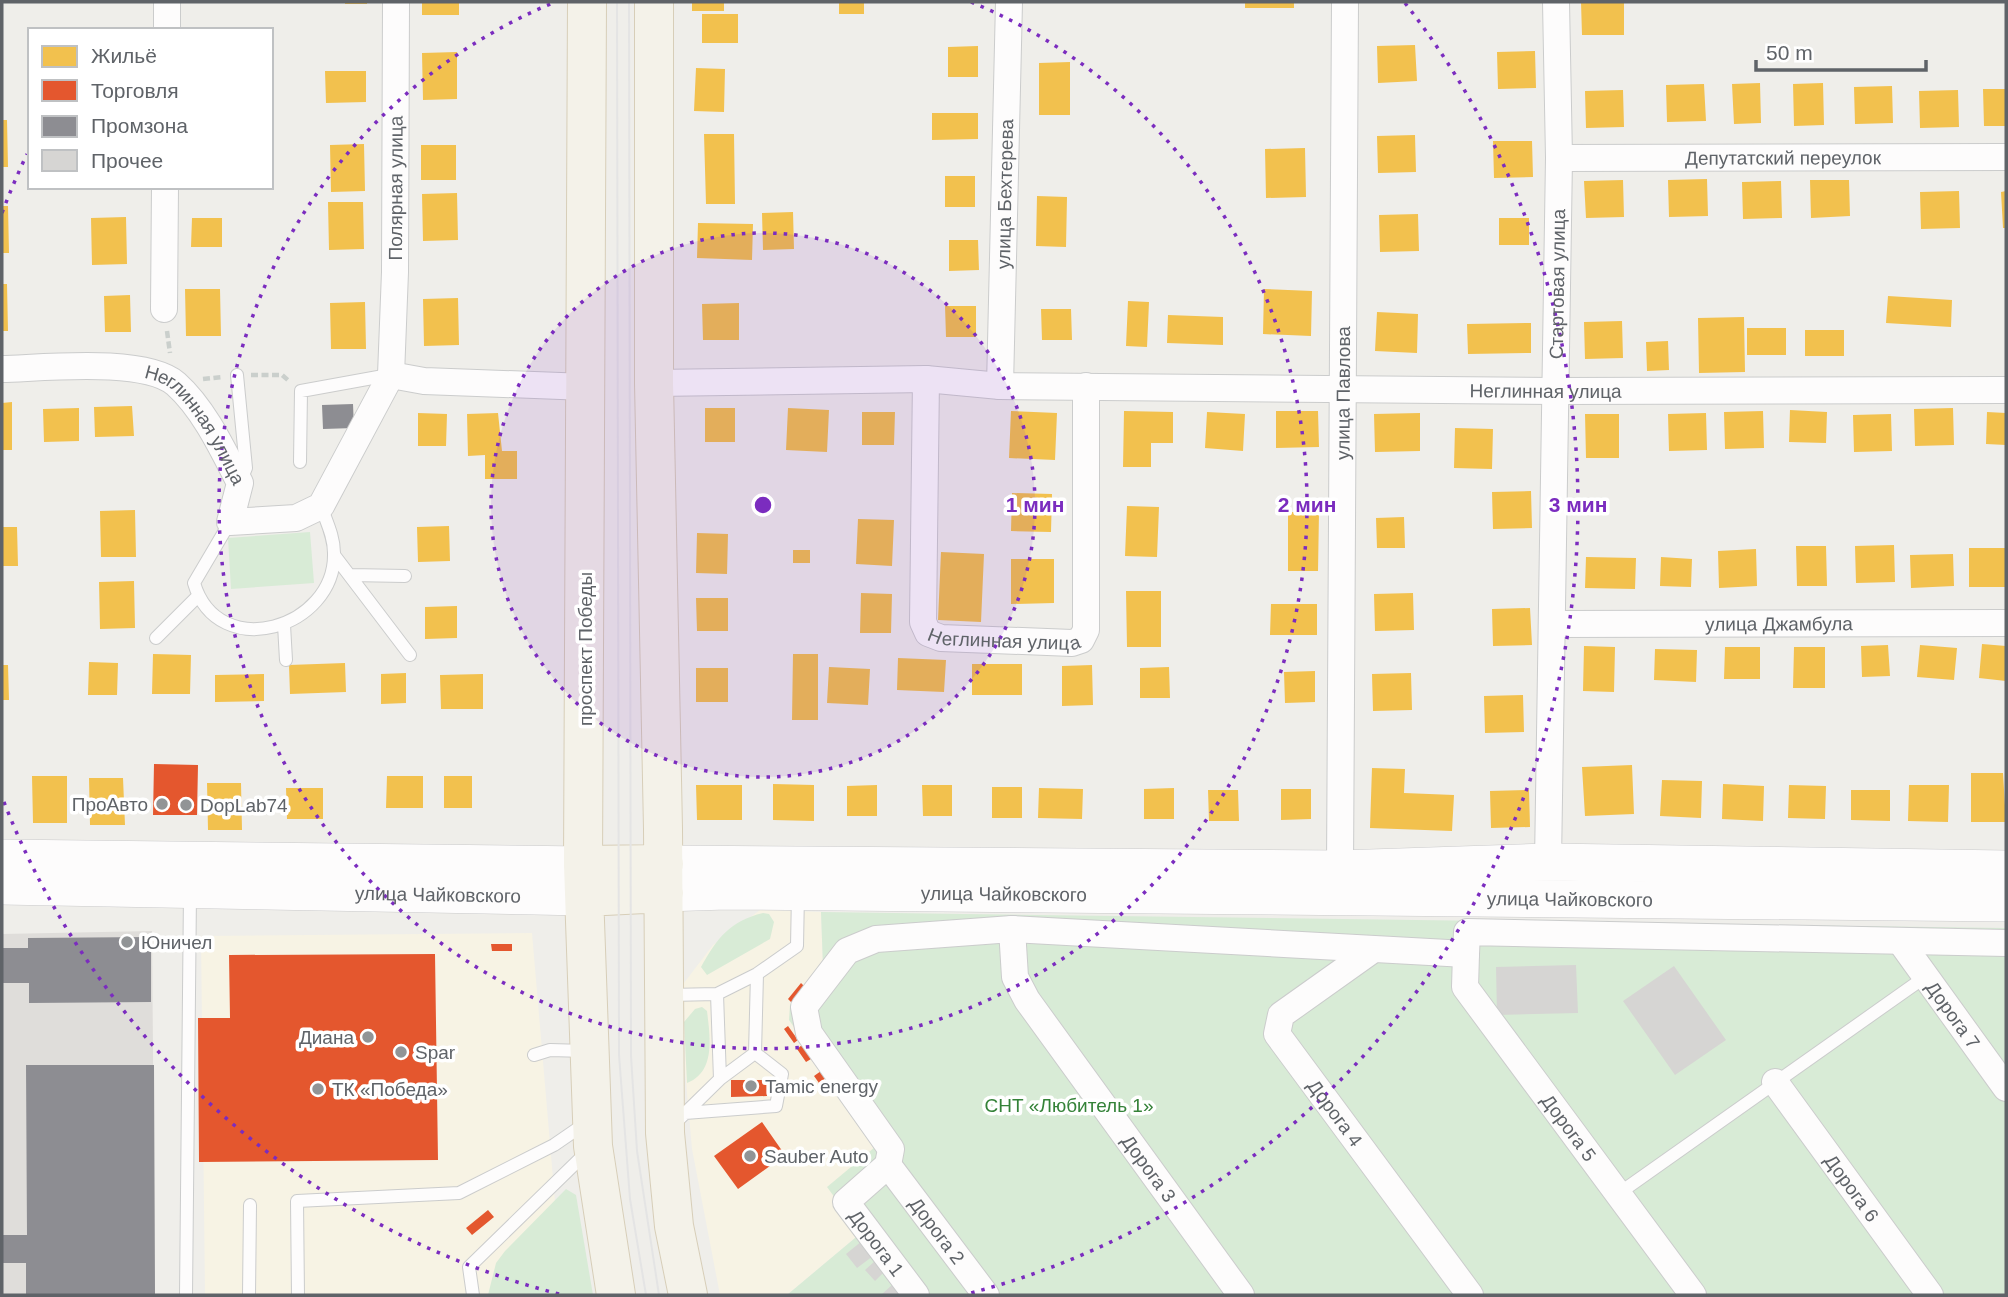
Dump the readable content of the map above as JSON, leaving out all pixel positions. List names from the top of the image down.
{
  "streets": {
    "main road": ["проспект Победы", "улица Чайковского"],
    "street": [
      "Депутатский переулок",
      "Полярная улица",
      "улица Бехтерева",
      "Стартовая улица",
      "Неглинная улица",
      "улица Павлова",
      "улица Джамбула",
      "Дорога 7",
      "Дорога 4",
      "Дорога 5",
      "Дорога 3",
      "Дорога 6",
      "Дорога 2",
      "Дорога 1"
    ]
  },
  "crossings": [
    ["Депутатский переулок", "Стартовая улица"],
    ["улица Бехтерева", "Неглинная улица"],
    ["Стартовая улица", "Неглинная улица"],
    ["Стартовая улица", "улица Джамбула"],
    ["Стартовая улица", "улица Чайковского"],
    ["Неглинная улица", "улица Павлова"],
    ["улица Павлова", "улица Чайковского"],
    ["проспект Победы", "улица Чайковского"],
    ["Дорога 2", "Дорога 1"]
  ],
  "parks": ["СНТ «Любитель 1»"],
  "places": [
    "ПроАвто",
    "DopLab74",
    "Юничел",
    "Диана",
    "Spar",
    "Tamic energy",
    "ТК «Победа»",
    "Sauber Auto"
  ],
  "legend": [
    "Жильё",
    "Торговля",
    "Промзона",
    "Прочее"
  ],
  "scale_bar": "50 m",
  "rings": ["1 мин", "2 мин", "3 мин"]
}
